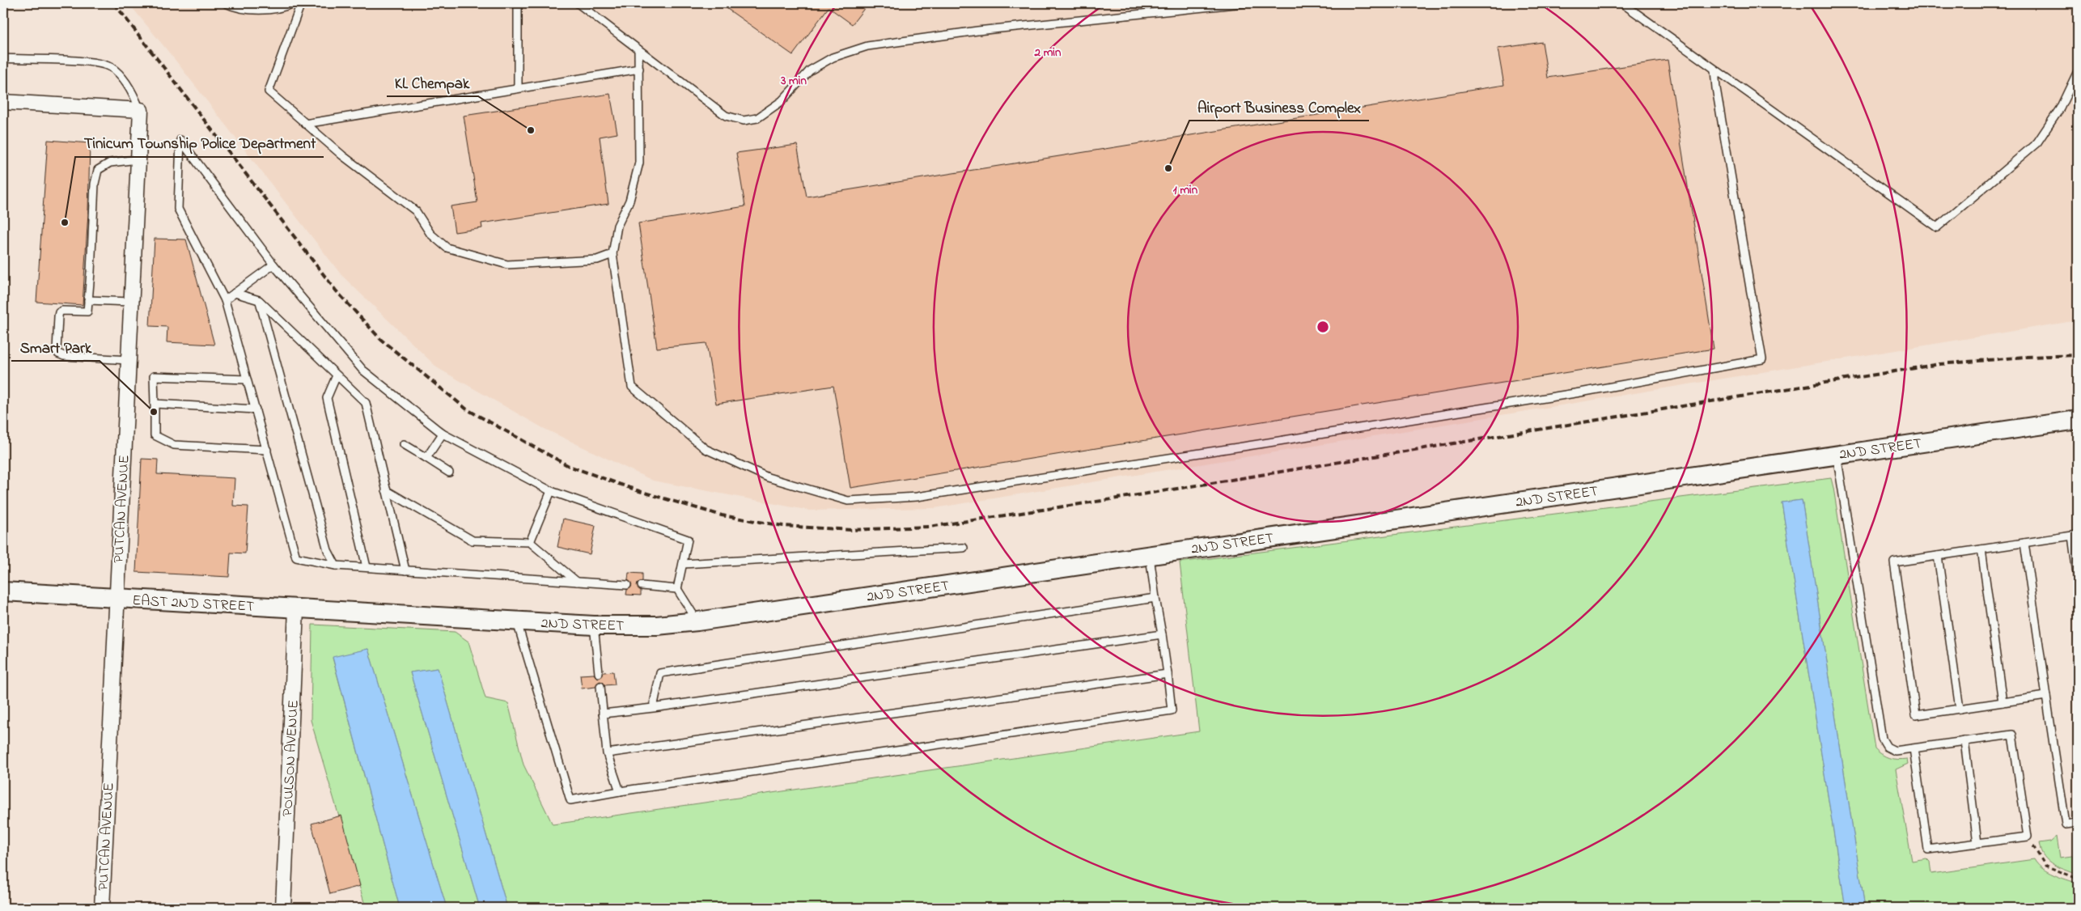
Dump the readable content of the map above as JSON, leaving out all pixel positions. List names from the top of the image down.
{
  "streets": {
    "street": [
      "2ND STREET",
      "PUTCAN AVENUE",
      "EAST 2ND STREET",
      "POULSON AVENUE"
    ]
  },
  "crossings": [
    ["2ND STREET", "EAST 2ND STREET"],
    ["PUTCAN AVENUE", "EAST 2ND STREET"],
    ["EAST 2ND STREET", "POULSON AVENUE"]
  ],
  "places": [
    "KL Chempak",
    "Airport Business Complex",
    "Tinicum Township Police Department",
    "Smart Park"
  ],
  "rings": ["2 min", "3 min", "1 min"]
}
